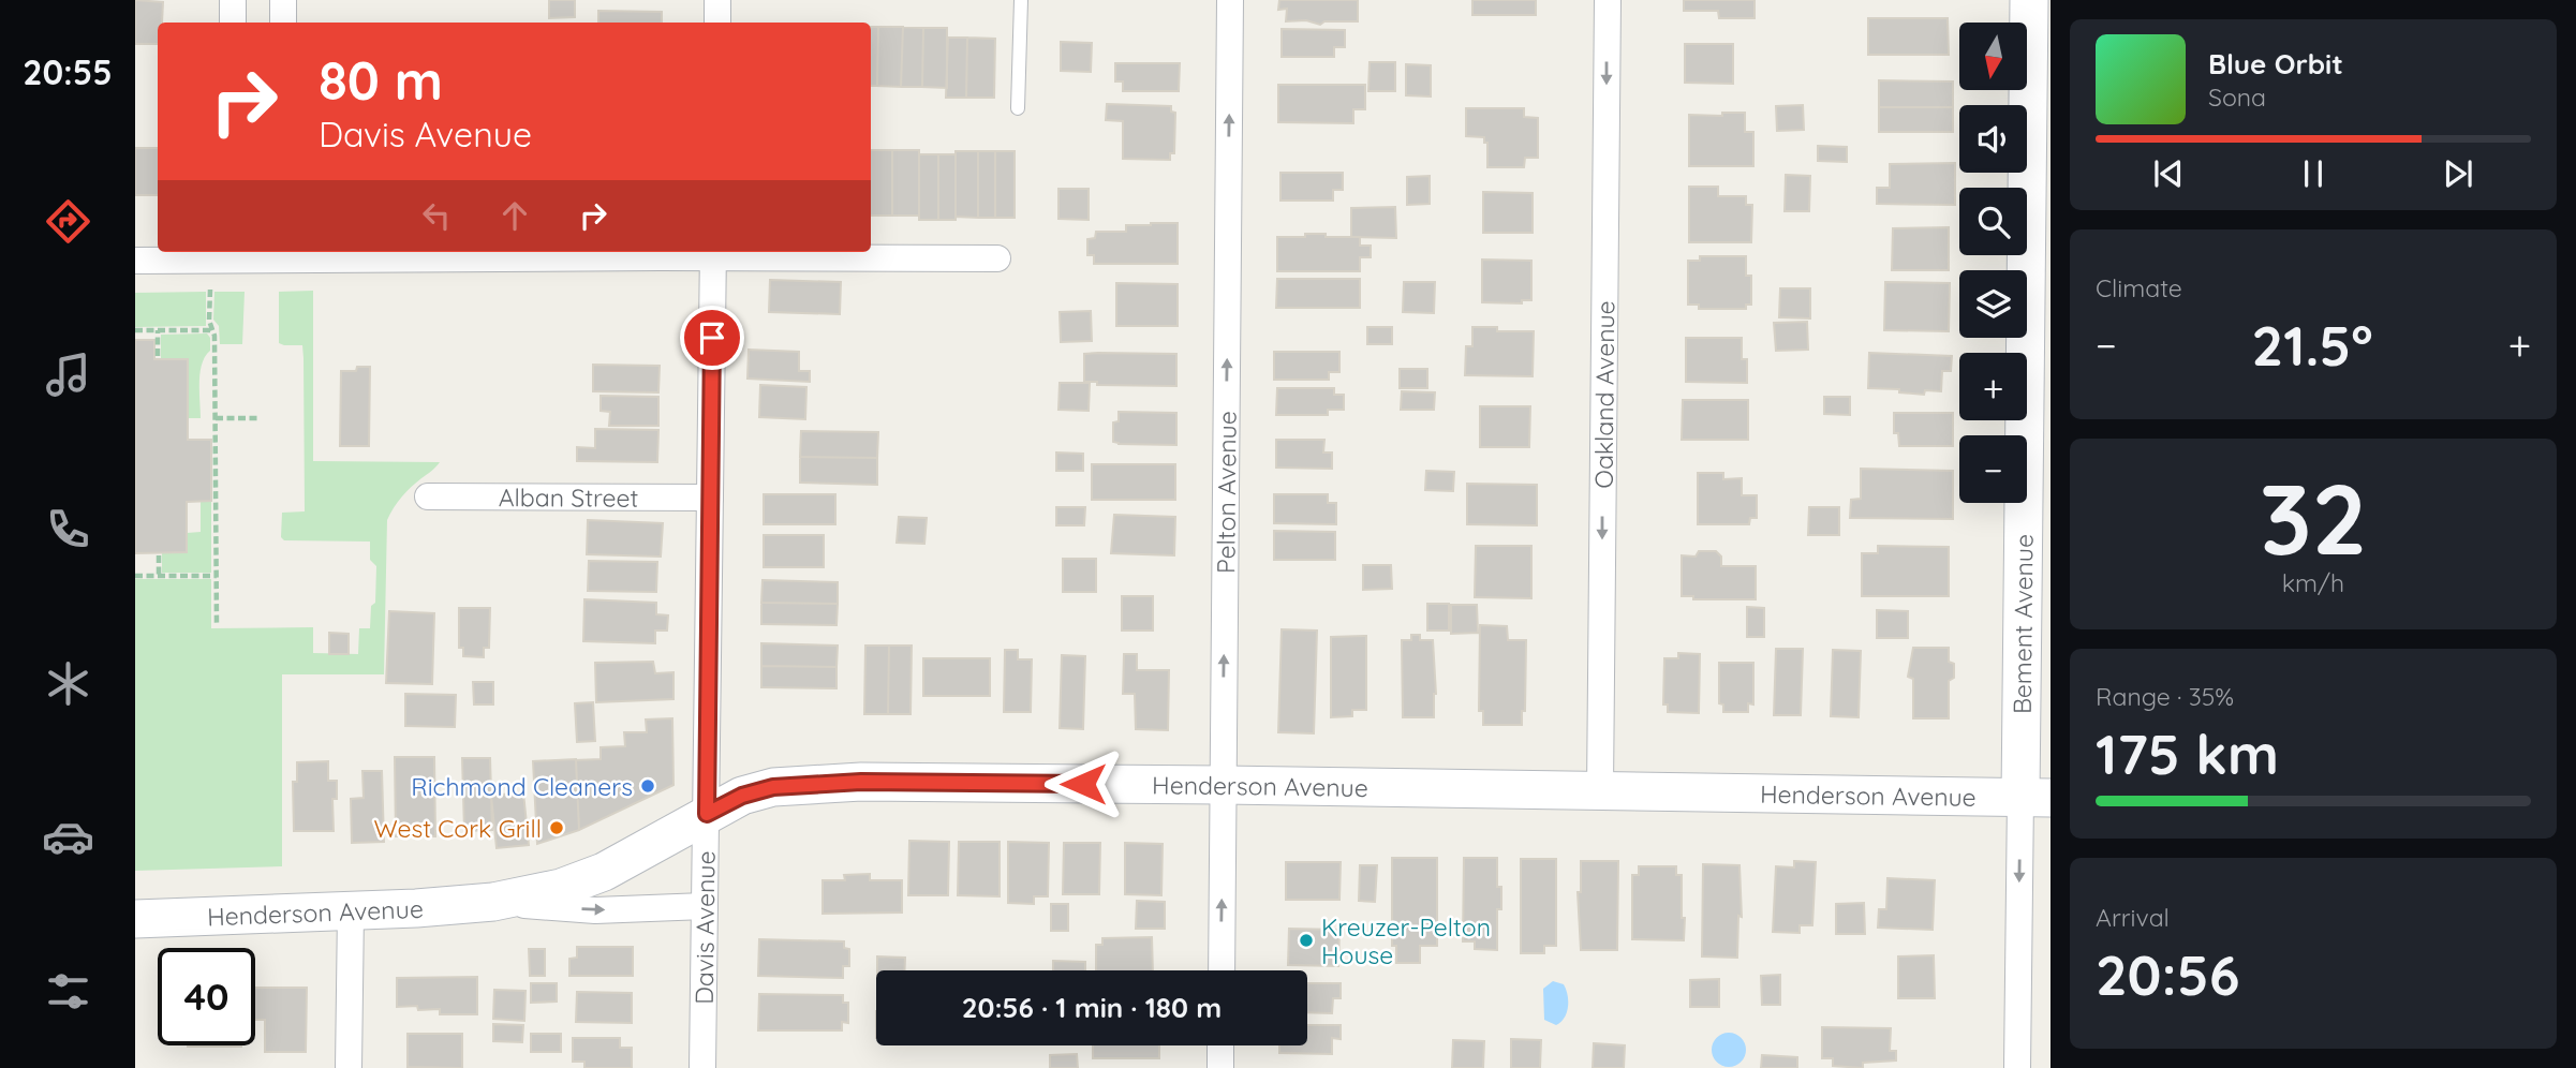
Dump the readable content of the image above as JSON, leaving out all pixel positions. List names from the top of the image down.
{
  "streets": {
    "street": [
      "Oakland Avenue",
      "Pelton Avenue",
      "Alban Street",
      "Bement Avenue",
      "Henderson Avenue",
      "Davis Avenue"
    ]
  },
  "crossings": [
    ["Oakland Avenue", "Henderson Avenue"],
    ["Pelton Avenue", "Henderson Avenue"],
    ["Alban Street", "Davis Avenue"],
    ["Bement Avenue", "Henderson Avenue"],
    ["Henderson Avenue", "Davis Avenue"]
  ],
  "one_way": ["Oakland Avenue", "Pelton Avenue"],
  "places": ["Richmond Cleaners", "West Cork Grill", "Kreuzer-Pelton House"],
  "north": "bottom",
  "page": {
    "tabs": "20:55",
    "map_buttons": ["+", "−"],
    "turn": ["80 m", "Davis Avenue"],
    "song": ["Blue Orbit", "Sona"],
    "tile": [
      "Climate",
      ["32", "km/h"],
      ["Range · 35%", "175 km"],
      ["Arrival", "20:56"]
    ],
    "heat": ["−", "21.5°", "+"],
    "limit": "40",
    "trip": "20:56 · 1 min · 180 m"
  }
}
